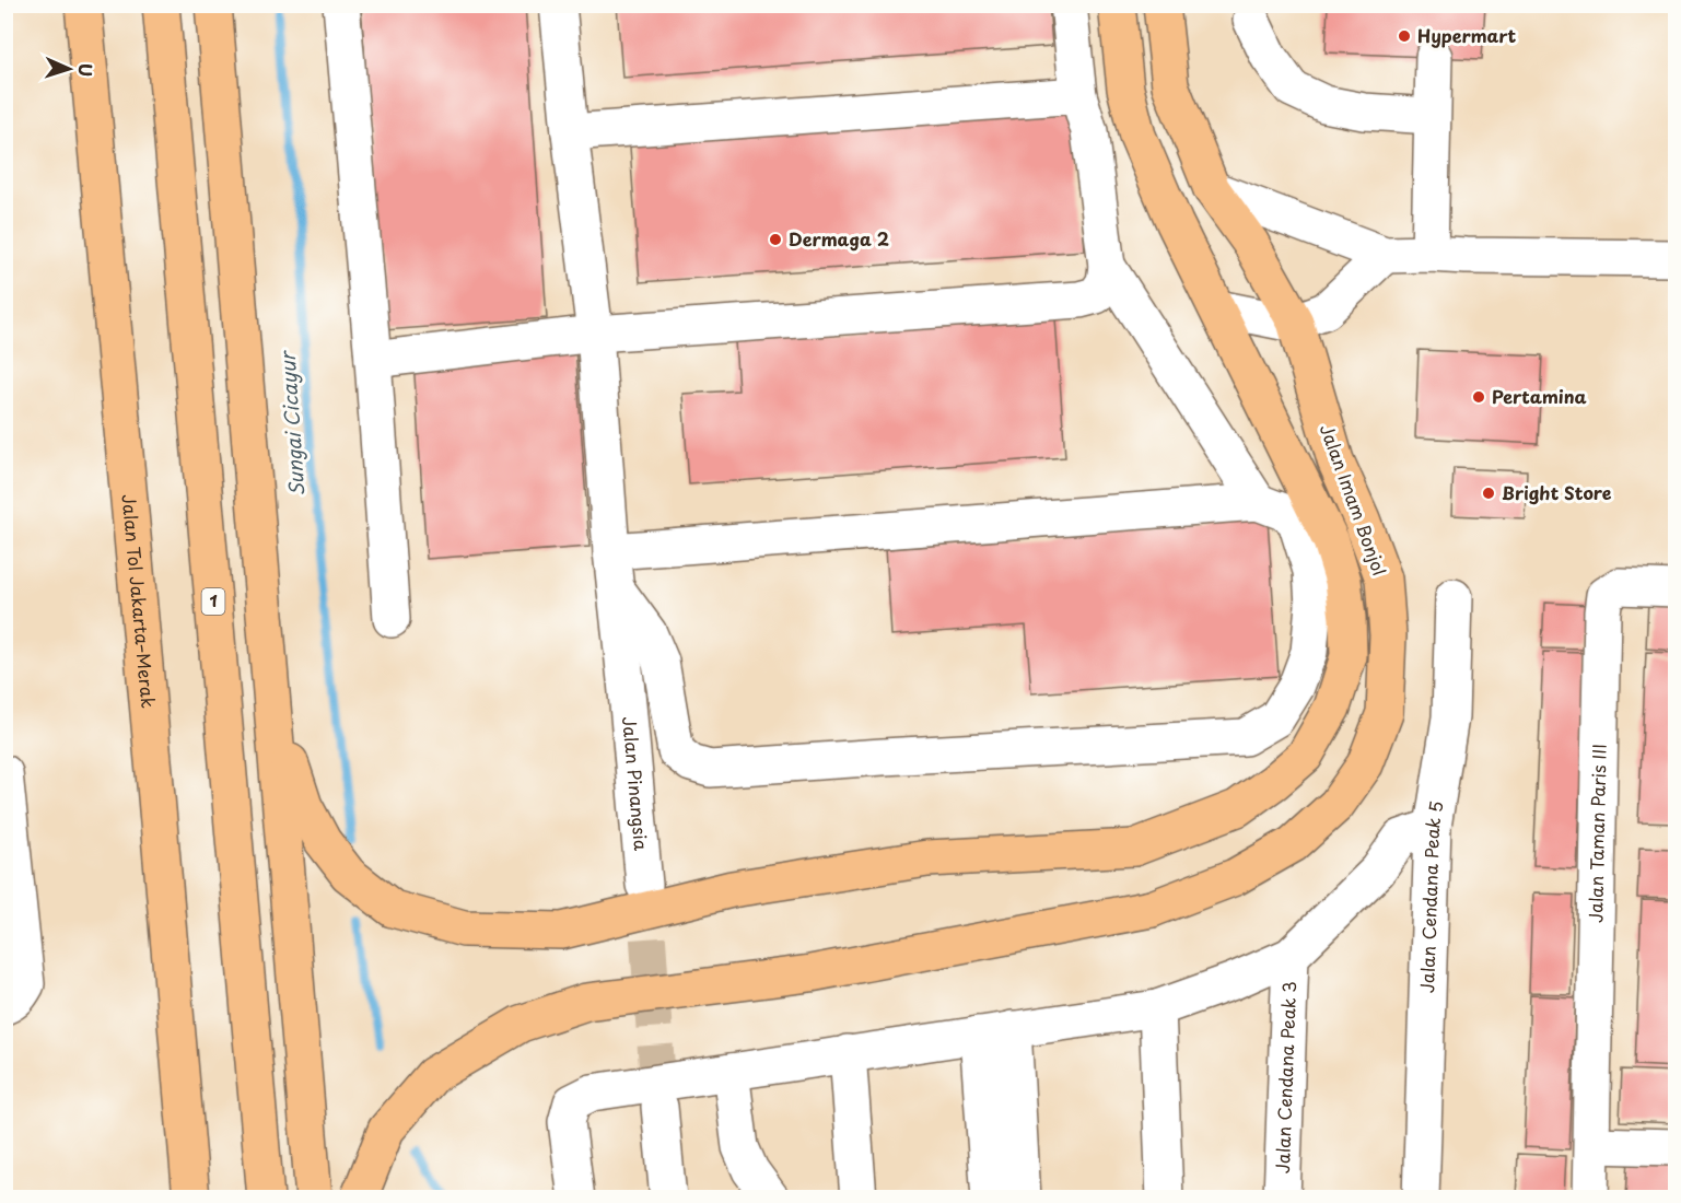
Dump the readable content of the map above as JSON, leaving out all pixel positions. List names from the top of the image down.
{
  "streets": {
    "main road": ["Jalan Imam Bonjol", "Jalan Tol Jakarta–Merak", "1"],
    "street": [
      "Jalan Pinangsia",
      "Jalan Taman Paris III",
      "Jalan Cendana Peak 5",
      "Jalan Cendana Peak 3"
    ]
  },
  "water": ["Sungai Cicayur"],
  "places": [
    "Hypermart",
    "Dermaga 2",
    "Pertamina",
    "Bright Store"
  ],
  "north": "right"
}
